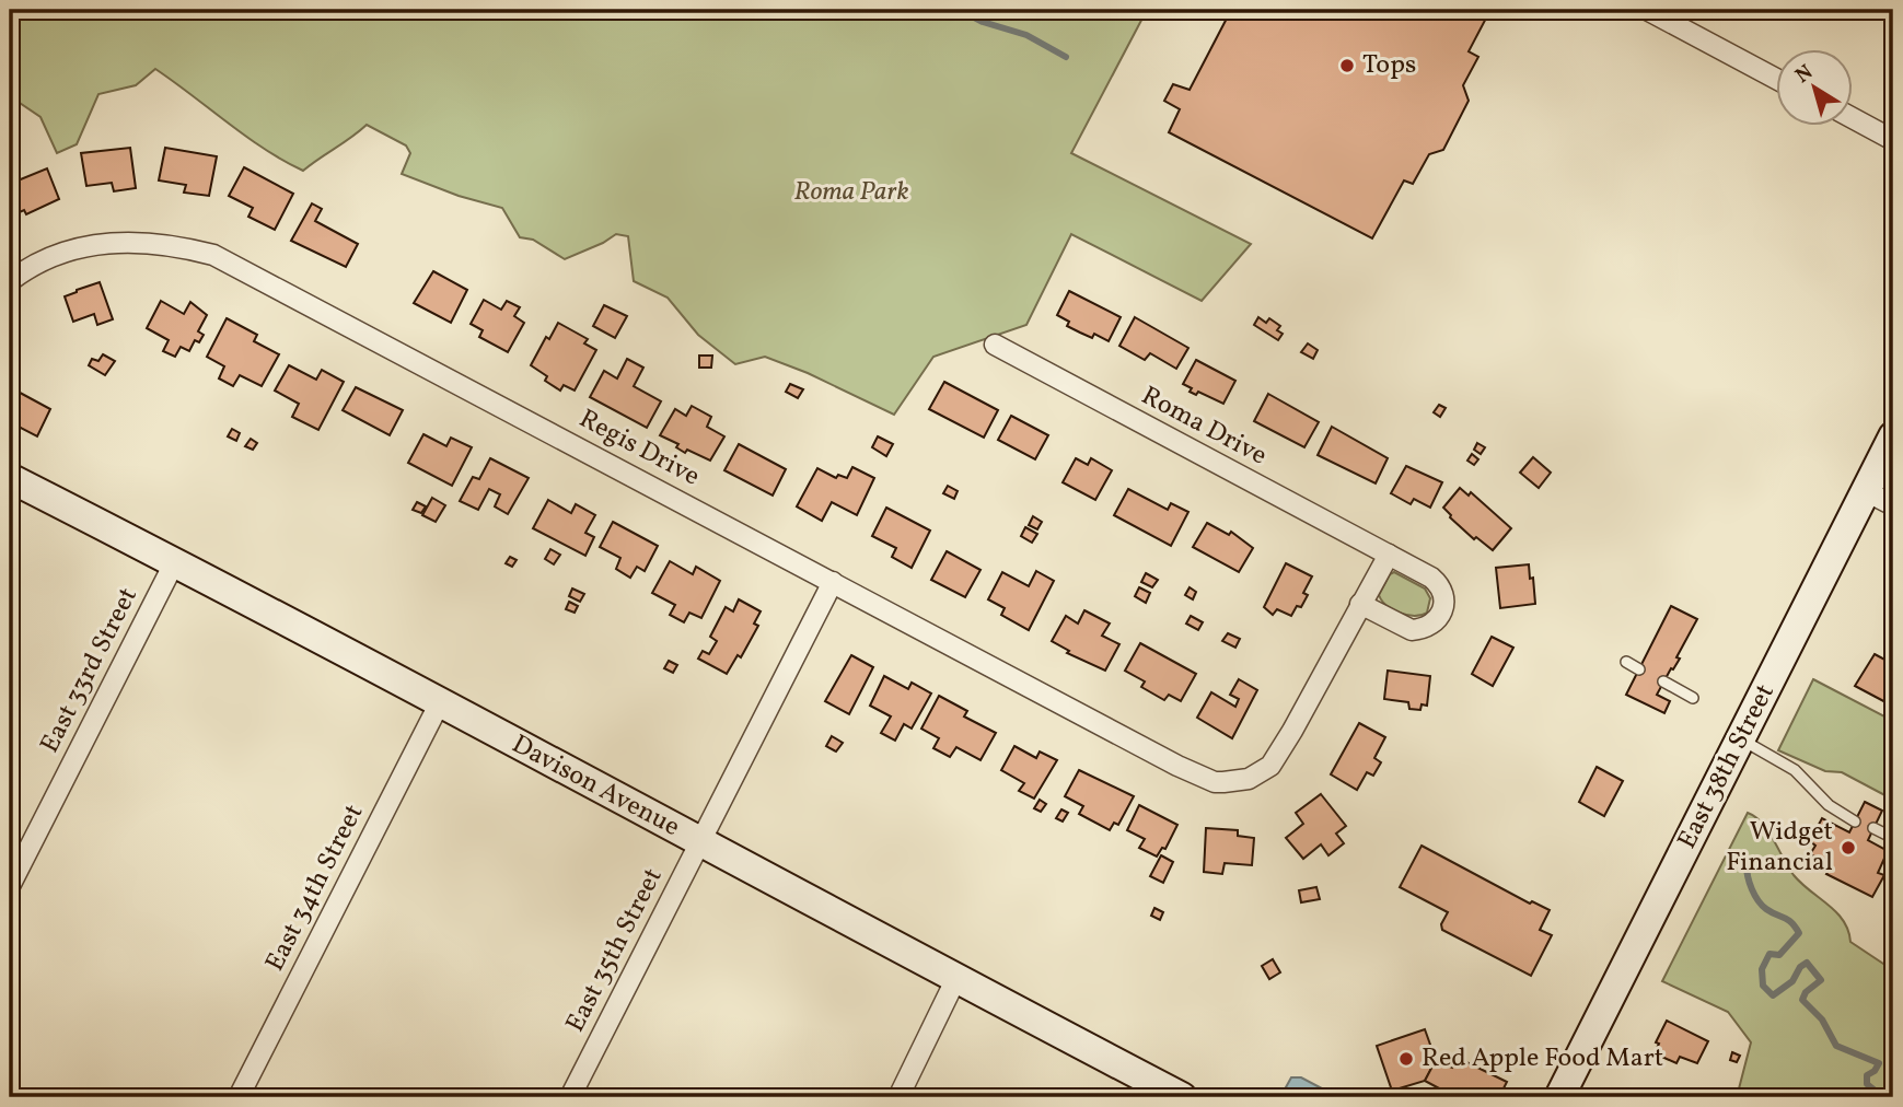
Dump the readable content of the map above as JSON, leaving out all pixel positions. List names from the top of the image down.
{
  "streets": {
    "street": [
      "Roma Drive",
      "Regis Drive",
      "East 33rd Street",
      "East 38th Street",
      "Davison Avenue",
      "East 34th Street",
      "East 35th Street"
    ]
  },
  "crossings": [
    ["Roma Drive", "Regis Drive"],
    ["Regis Drive", "East 35th Street"],
    ["East 33rd Street", "Davison Avenue"],
    ["Davison Avenue", "East 34th Street"],
    ["Davison Avenue", "East 35th Street"]
  ],
  "parks": ["Roma Park"],
  "places": ["Tops", "Widget Financial", "Red Apple Food Mart"],
  "north": "top left"
}
